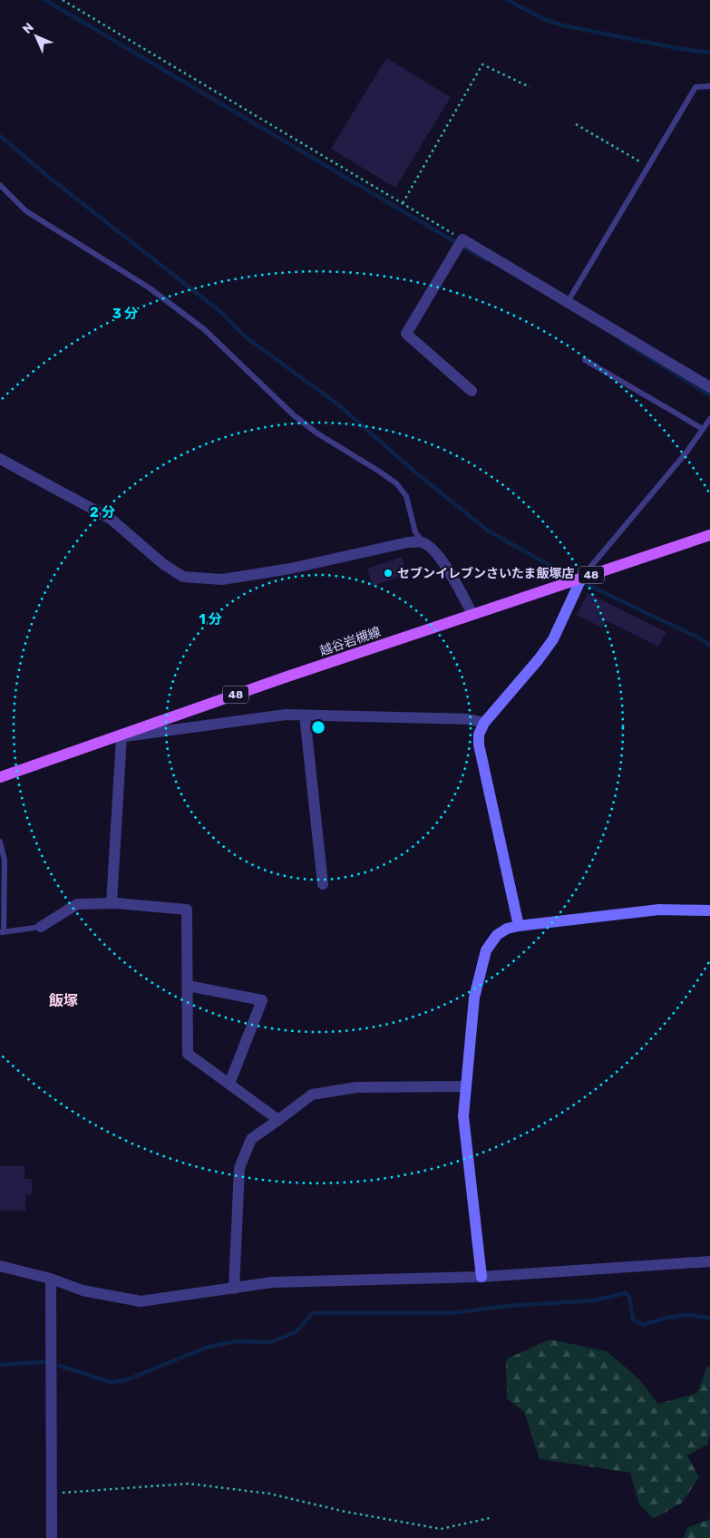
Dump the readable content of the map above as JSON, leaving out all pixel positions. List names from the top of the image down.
{
  "streets": {
    "main road": ["48", "越谷岩槻線"]
  },
  "districts": ["飯塚"],
  "places": ["セブンイレブンさいたま飯塚店"],
  "north": "top left",
  "rings": ["3 分", "2 分", "1 分"]
}
